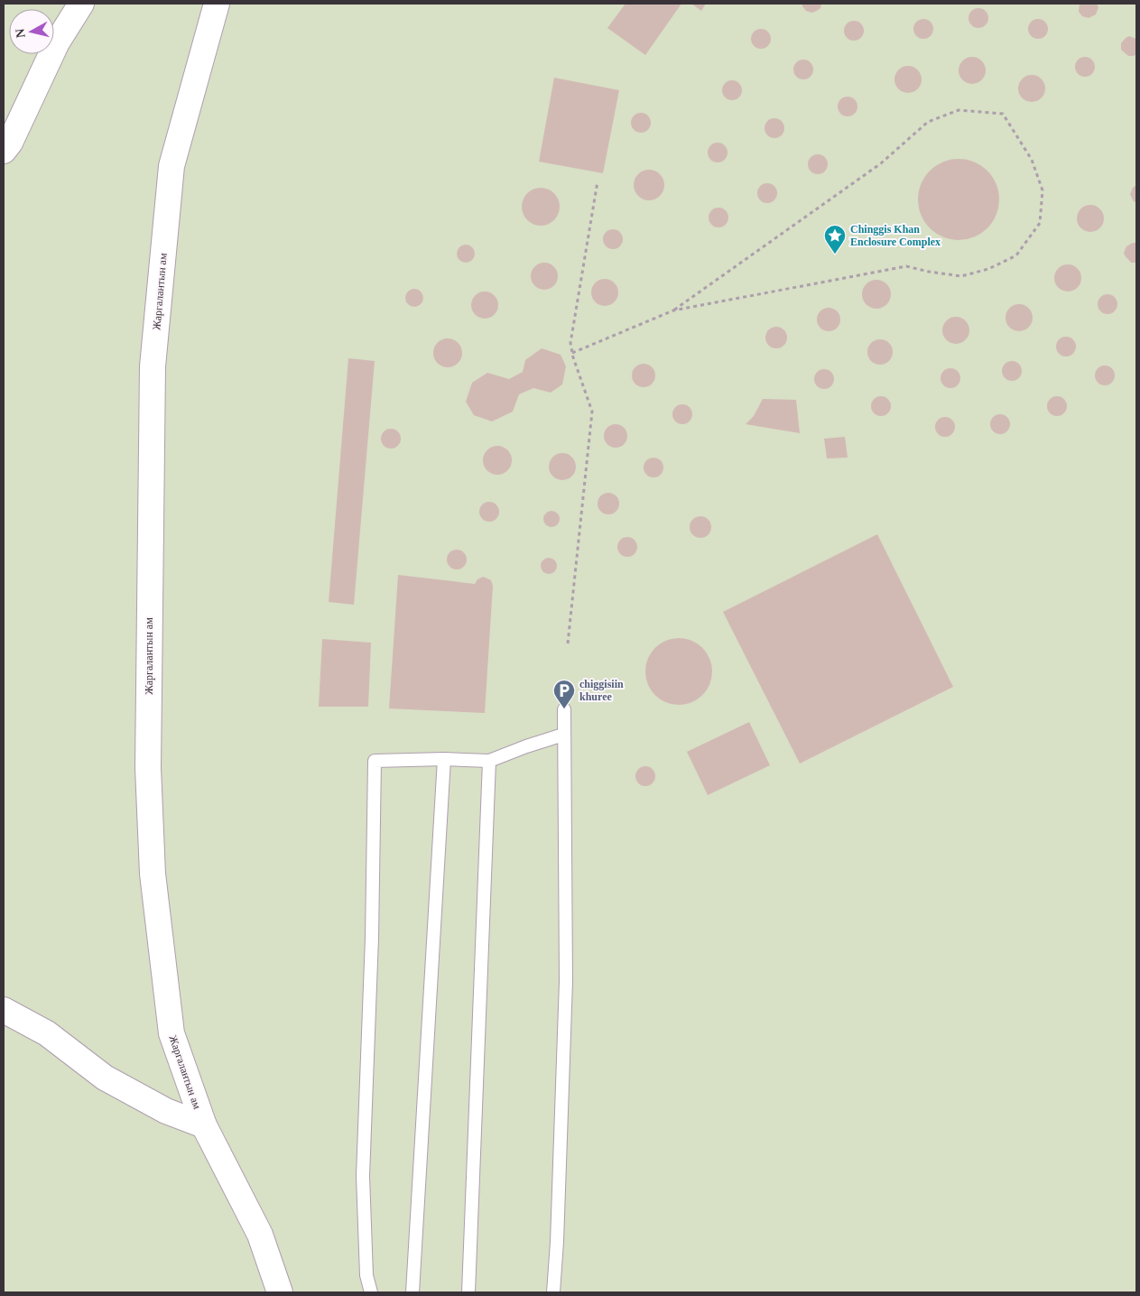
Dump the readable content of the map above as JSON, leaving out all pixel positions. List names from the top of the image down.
{
  "streets": {
    "street": ["Жаргалантын ам"]
  },
  "places": {
    "place": ["Chinggis Khan Enclosure Complex"],
    "parking": ["chiggisiin khuree"]
  },
  "north": "left"
}
